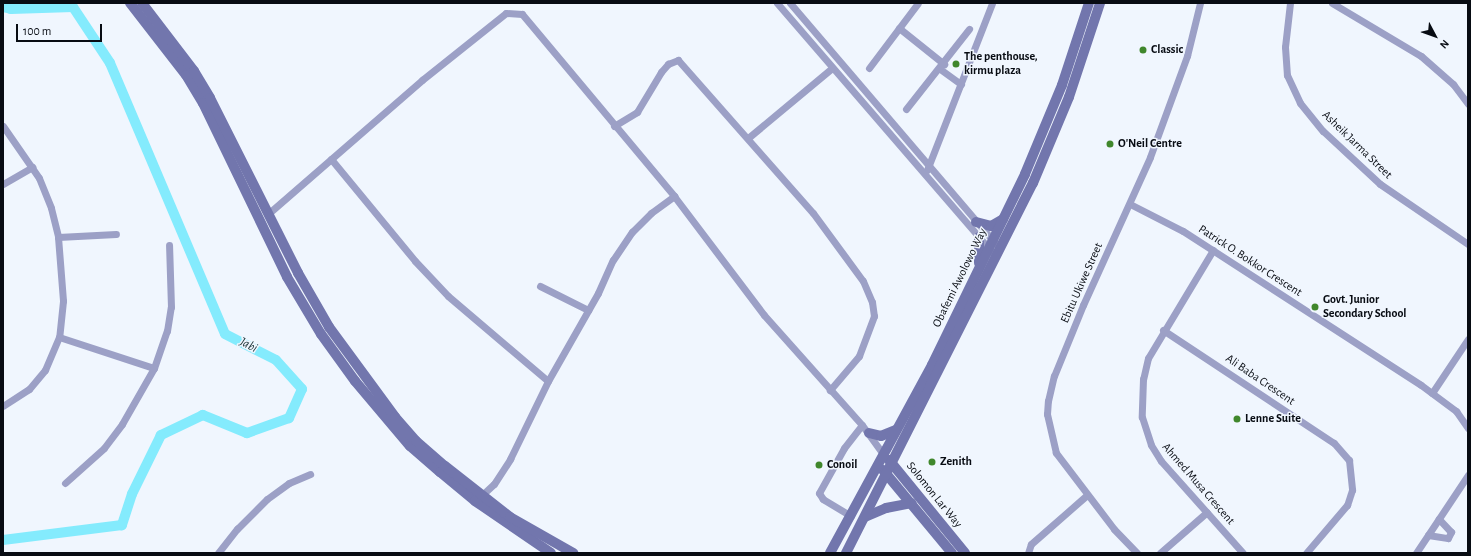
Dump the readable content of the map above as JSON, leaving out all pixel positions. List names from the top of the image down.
{
  "streets": {
    "main road": ["Obafemi Awolowo Way", "Solomon Lar Way"],
    "street": [
      "Asheik Jarma Street",
      "Patrick O. Bokkor Crescent",
      "Ebitu Ukiwe Street",
      "Ali Baba Crescent",
      "Ahmed Musa Crescent"
    ]
  },
  "crossings": [
    ["Patrick O. Bokkor Crescent", "Ebitu Ukiwe Street"],
    ["Patrick O. Bokkor Crescent", "Ahmed Musa Crescent"],
    ["Obafemi Awolowo Way", "Solomon Lar Way"],
    ["Ali Baba Crescent", "Ahmed Musa Crescent"]
  ],
  "water": ["Jabi"],
  "places": [
    "Classic",
    "The penthouse, kirmu plaza",
    "O'Neil Centre",
    "Govt. Junior Secondary School",
    "Lenne Suite",
    "Zenith",
    "Conoil"
  ],
  "scale_bar": "100 m",
  "north": "bottom right"
}
